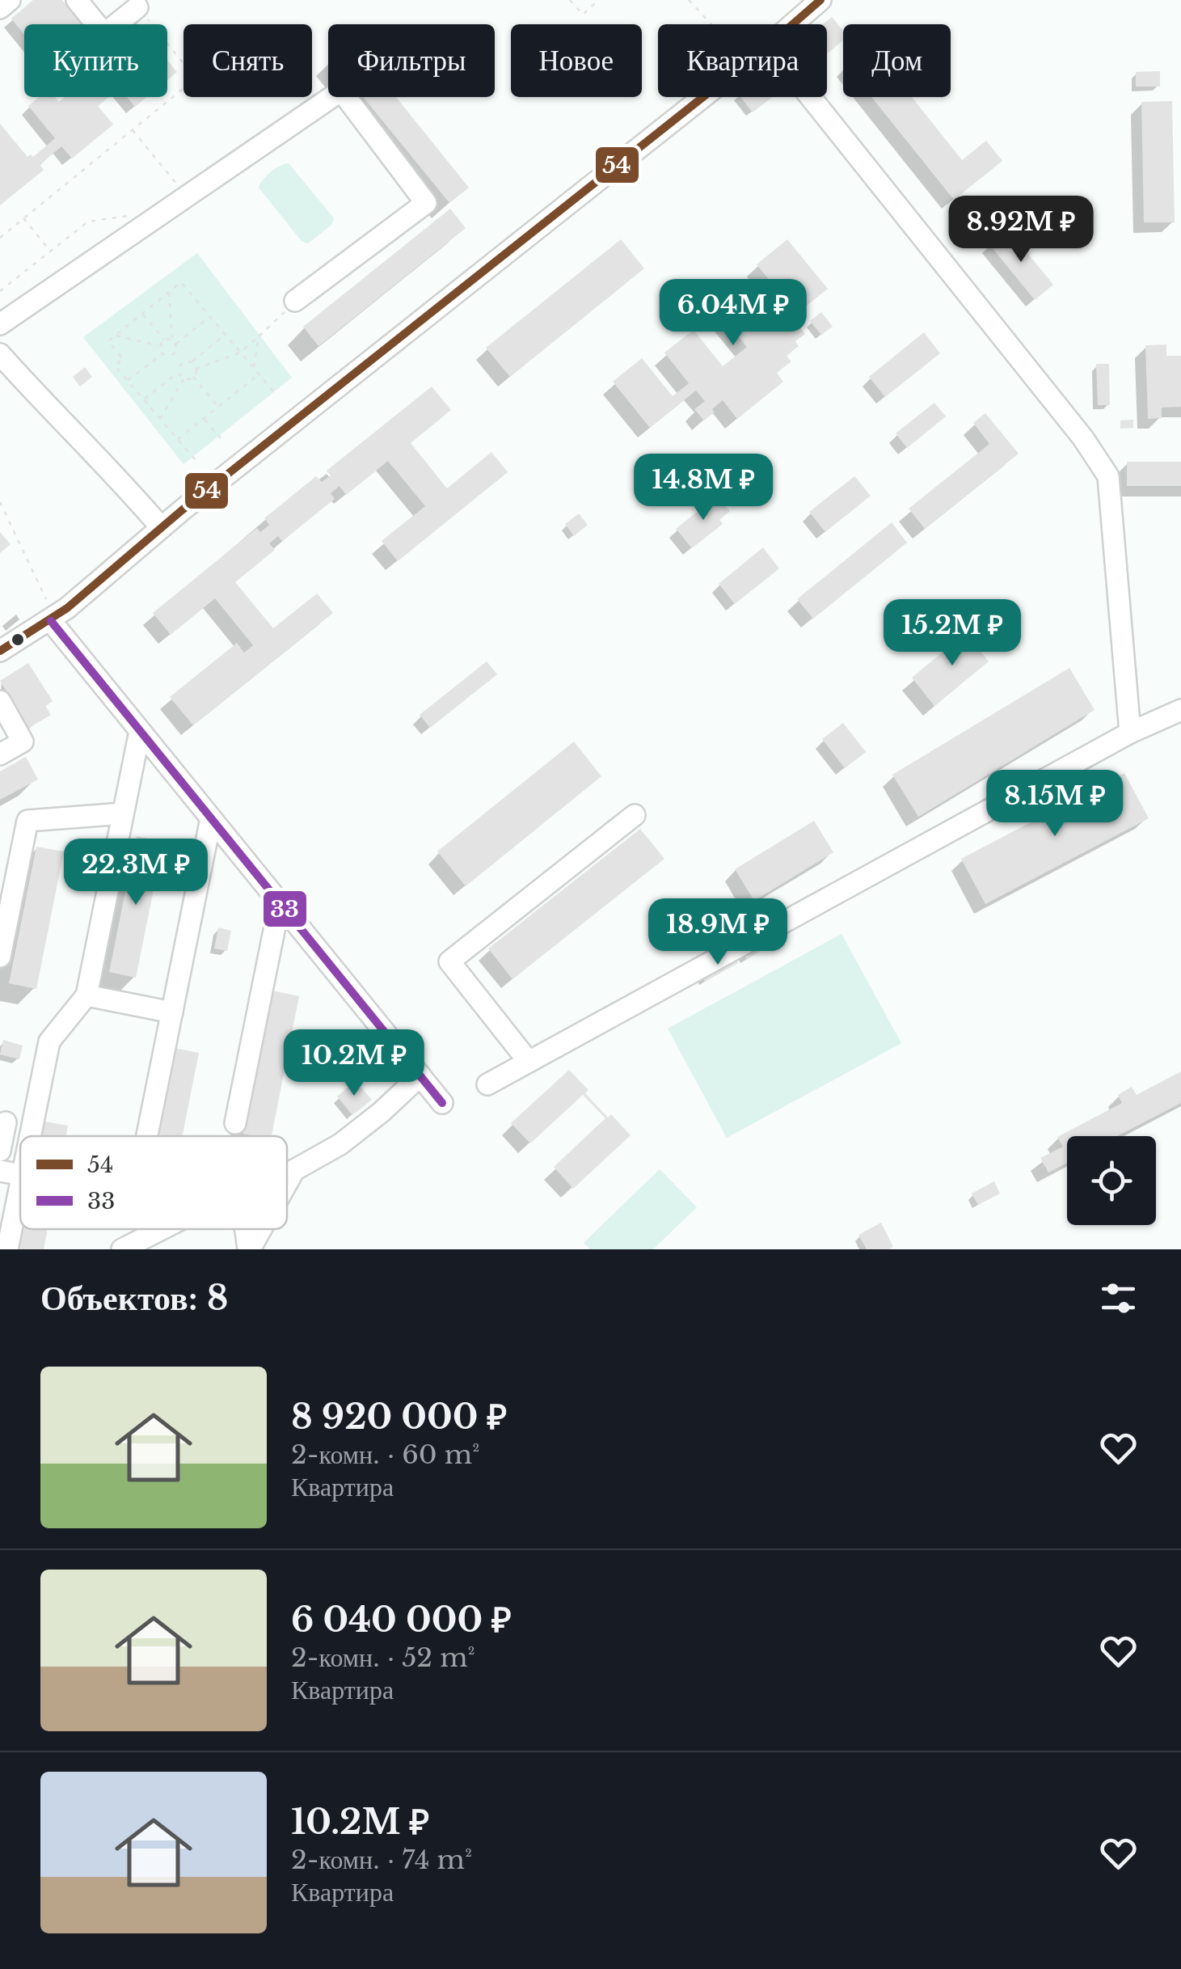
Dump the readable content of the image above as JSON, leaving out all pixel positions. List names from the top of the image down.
{
  "lines": ["transit line 54", "transit line 33"],
  "legend": ["54", "33"],
  "page": {
    "chip": [
      "Купить",
      "Снять",
      "Фильтры",
      "Новое",
      "Квартира",
      "Дом"
    ],
    "price": [
      "8.92M ₽",
      "6.04M ₽",
      "14.8M ₽",
      "15.2M ₽",
      "8.15M ₽",
      "22.3M ₽",
      "18.9M ₽",
      "10.2M ₽"
    ],
    "heading": "Объектов: 8",
    "list": [
      {
        "name": "8 920 000 ₽",
        "note": "2-комн. · 60 m² · Квартира"
      },
      {
        "name": "6 040 000 ₽",
        "note": "2-комн. · 52 m² · Квартира"
      },
      {
        "name": "10.2M ₽",
        "note": "2-комн. · 74 m² · Квартира"
      }
    ]
  }
}
